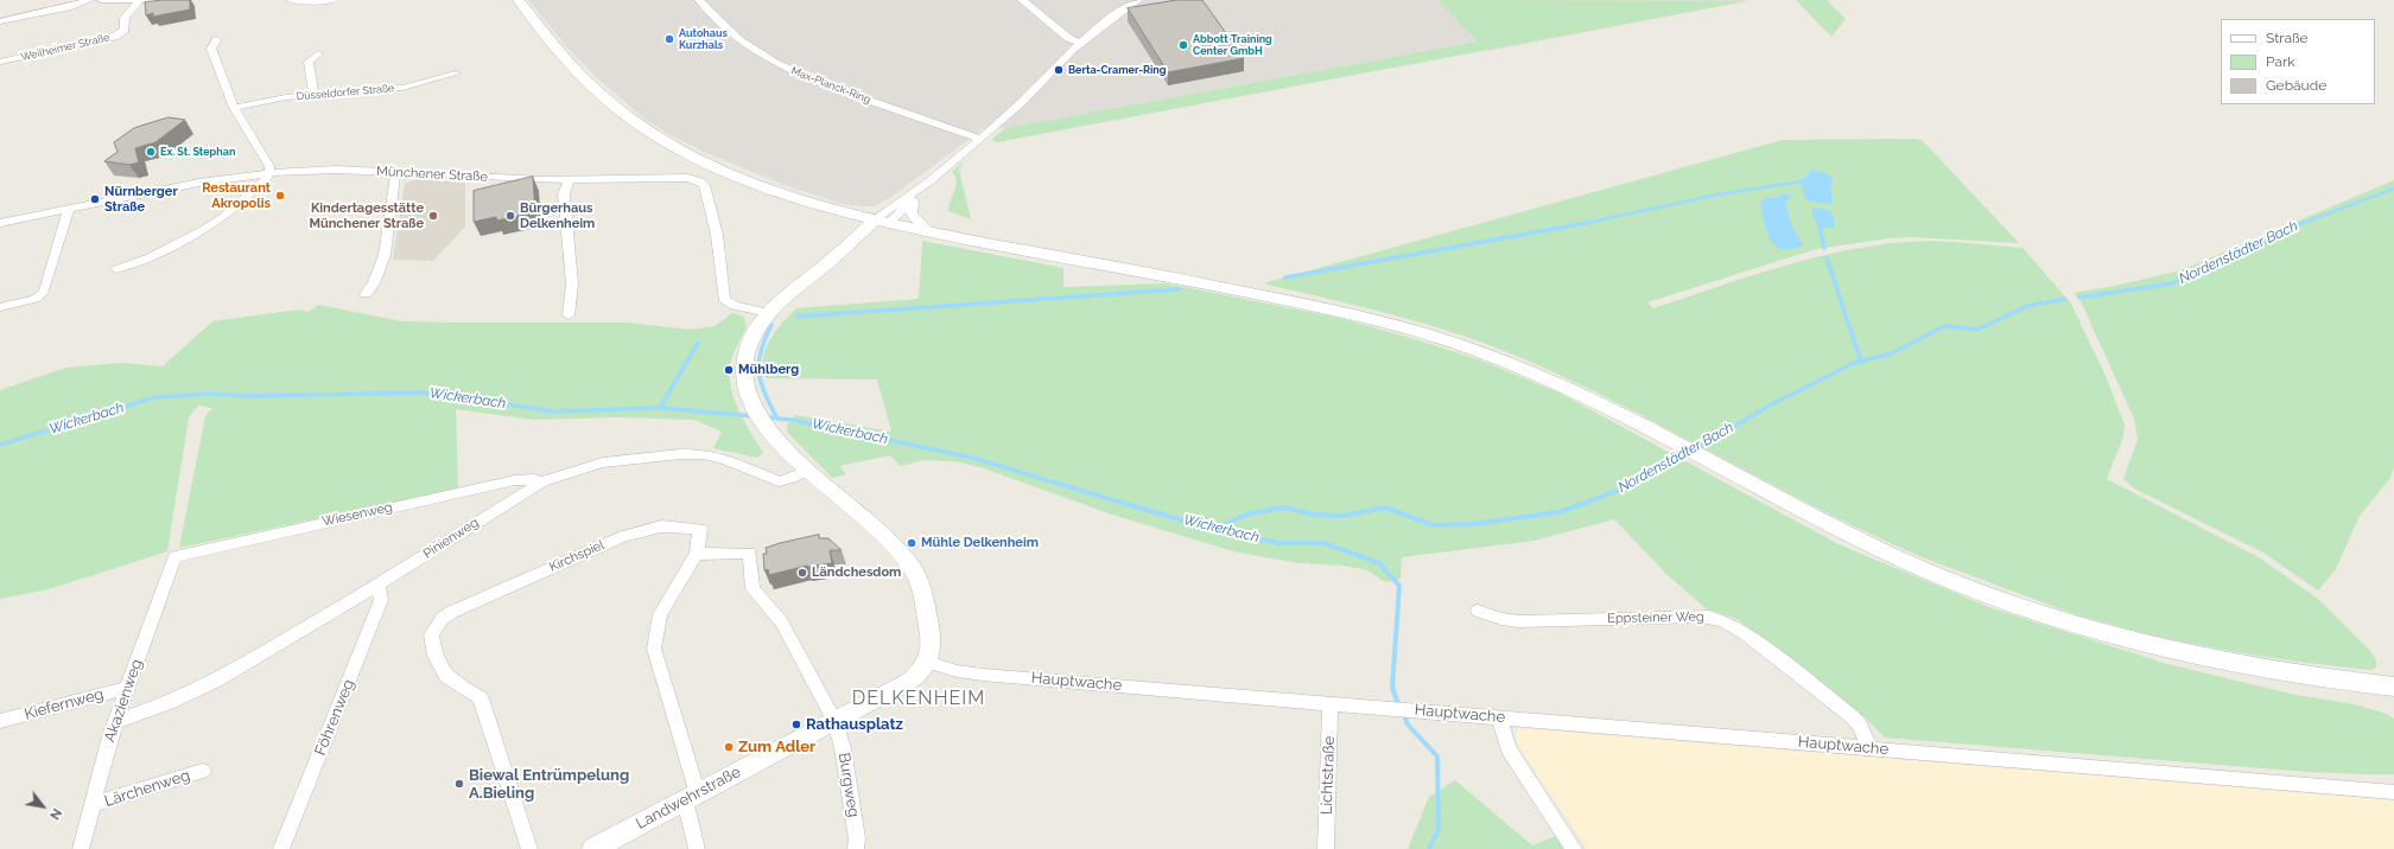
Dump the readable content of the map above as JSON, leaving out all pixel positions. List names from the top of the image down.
{
  "streets": {
    "main road": ["Landwehrstraße"],
    "street": [
      "Weilheimer Straße",
      "Max-Planck-Ring",
      "Düsseldorfer Straße",
      "Münchener Straße",
      "Wiesenweg",
      "Pinienweg",
      "Kirchspiel",
      "Eppsteiner Weg",
      "Hauptwache",
      "Akazienweg",
      "Kiefernweg",
      "Föhrenweg",
      "Lichtstraße",
      "Burgweg",
      "Lärchenweg"
    ]
  },
  "crossings": [
    ["Wiesenweg", "Pinienweg"],
    ["Wiesenweg", "Akazienweg"],
    ["Pinienweg", "Akazienweg"],
    ["Pinienweg", "Föhrenweg"],
    ["Kirchspiel", "Burgweg"],
    ["Kirchspiel", "Landwehrstraße"],
    ["Eppsteiner Weg", "Hauptwache"],
    ["Hauptwache", "Lichtstraße"],
    ["Akazienweg", "Kiefernweg"],
    ["Akazienweg", "Lärchenweg"],
    ["Burgweg", "Landwehrstraße"]
  ],
  "districts": ["DELKENHEIM"],
  "water": ["Nordenstädter Bach", "Wickerbach"],
  "places": [
    "Autohaus Kurzhals",
    "Abbott Training Center GmbH",
    "Berta-Cramer-Ring",
    "Ex. St. Stephan",
    "Restaurant Akropolis",
    "Nürnberger Straße",
    "Kindertagesstätte Münchener Straße",
    "Bürgerhaus Delkenheim",
    "Mühlberg",
    "Mühle Delkenheim",
    "Ländchesdom",
    "Rathausplatz",
    "Zum Adler",
    "Biewal Entrümpelung A.Bieling"
  ],
  "legend": ["Straße", "Park", "Gebäude"],
  "north": "bottom right"
}
